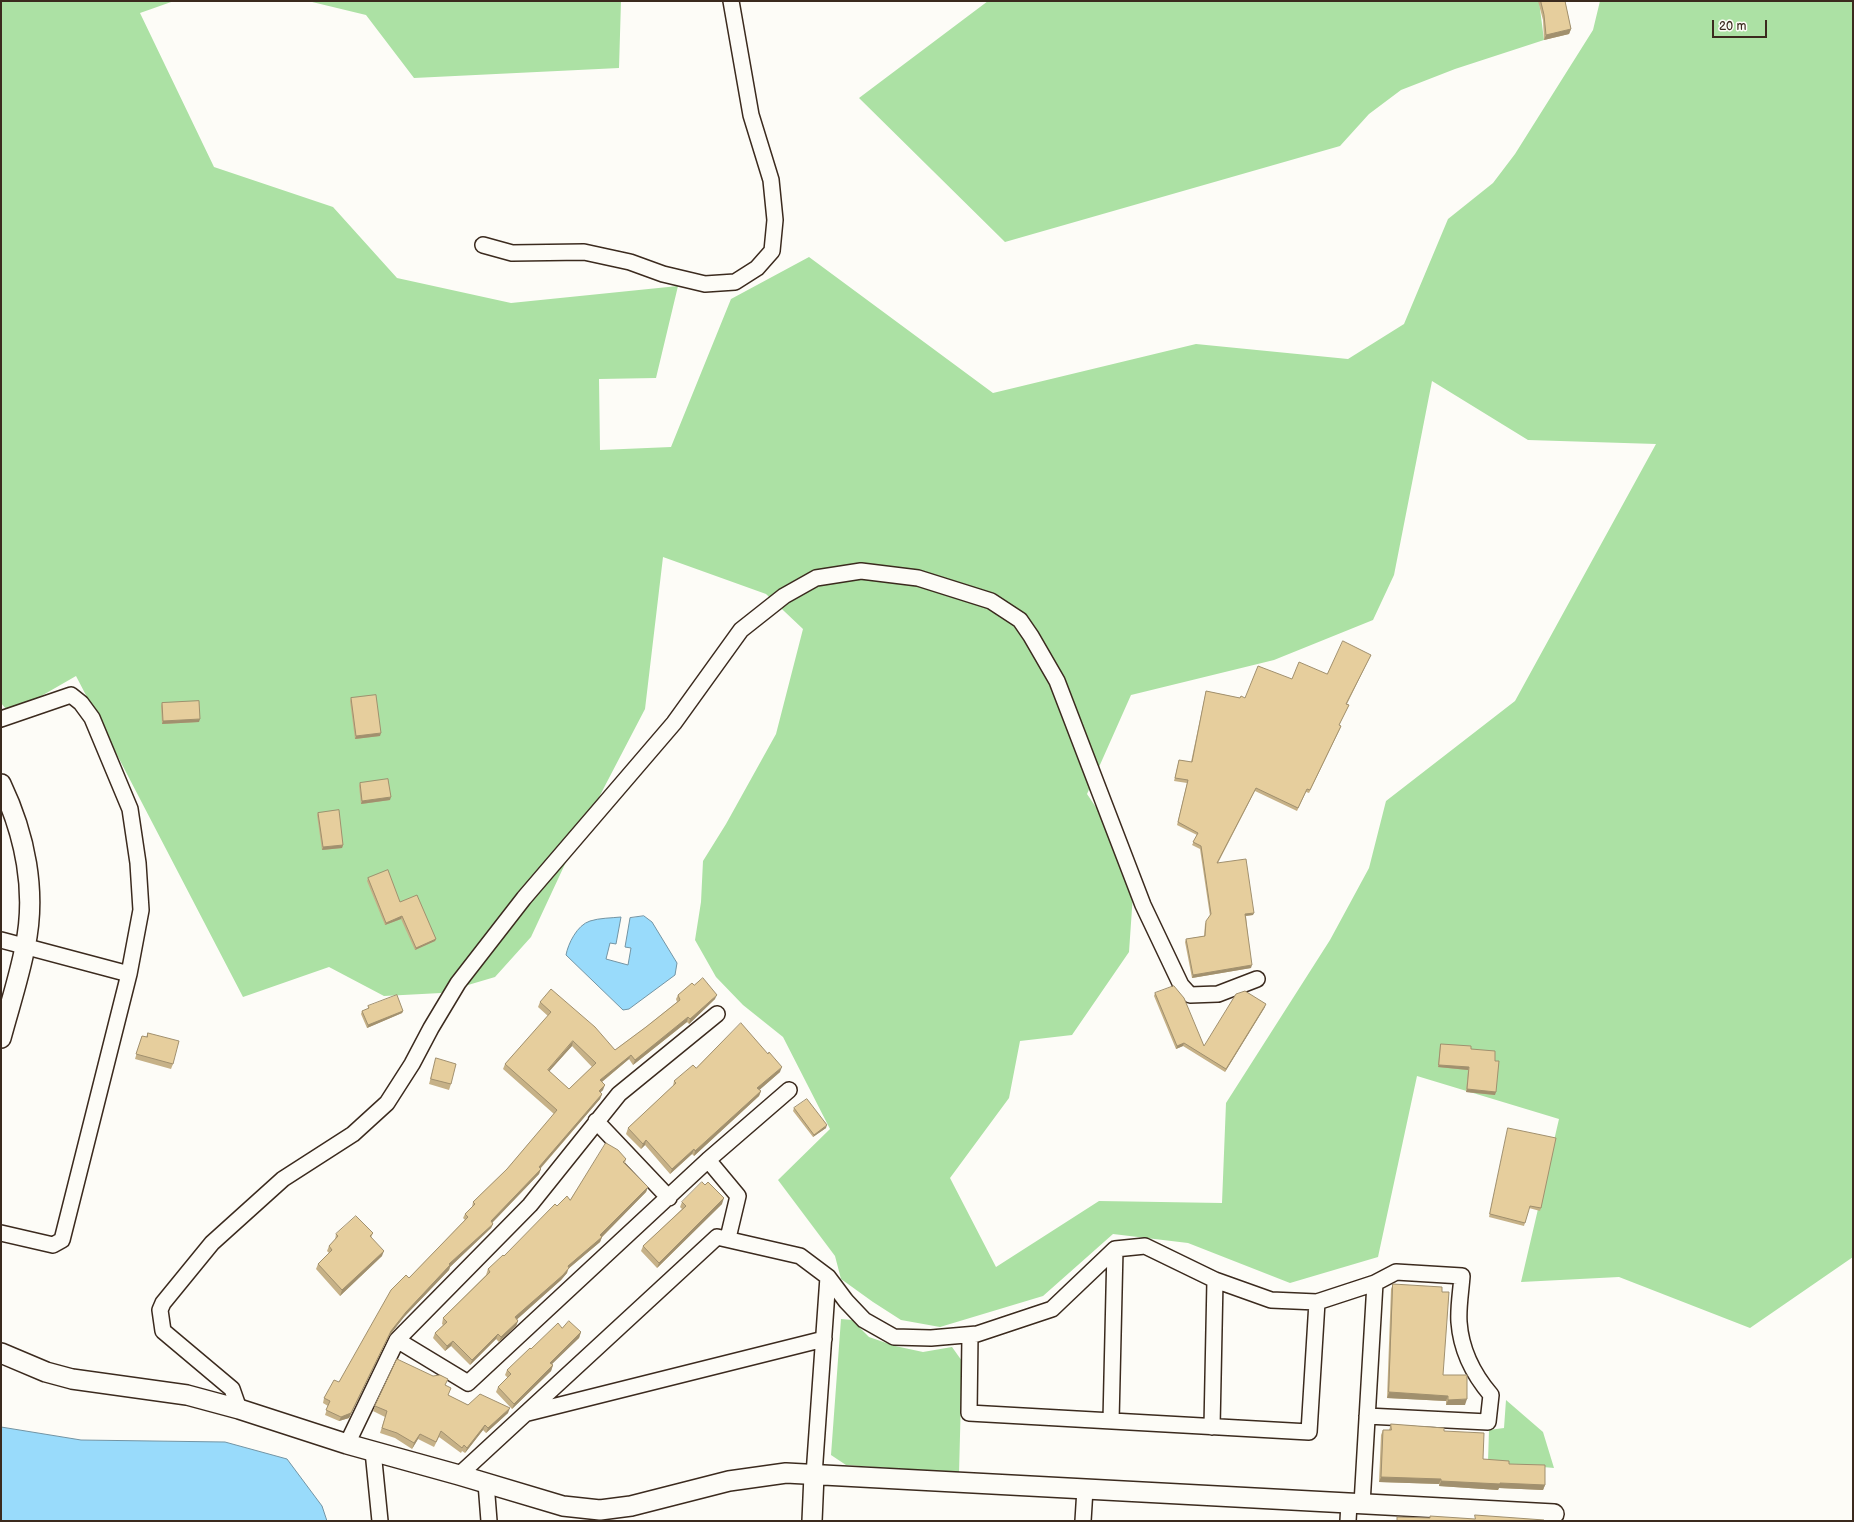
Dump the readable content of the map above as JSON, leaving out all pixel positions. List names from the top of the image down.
{
  "scale_bar": "20 m"
}
